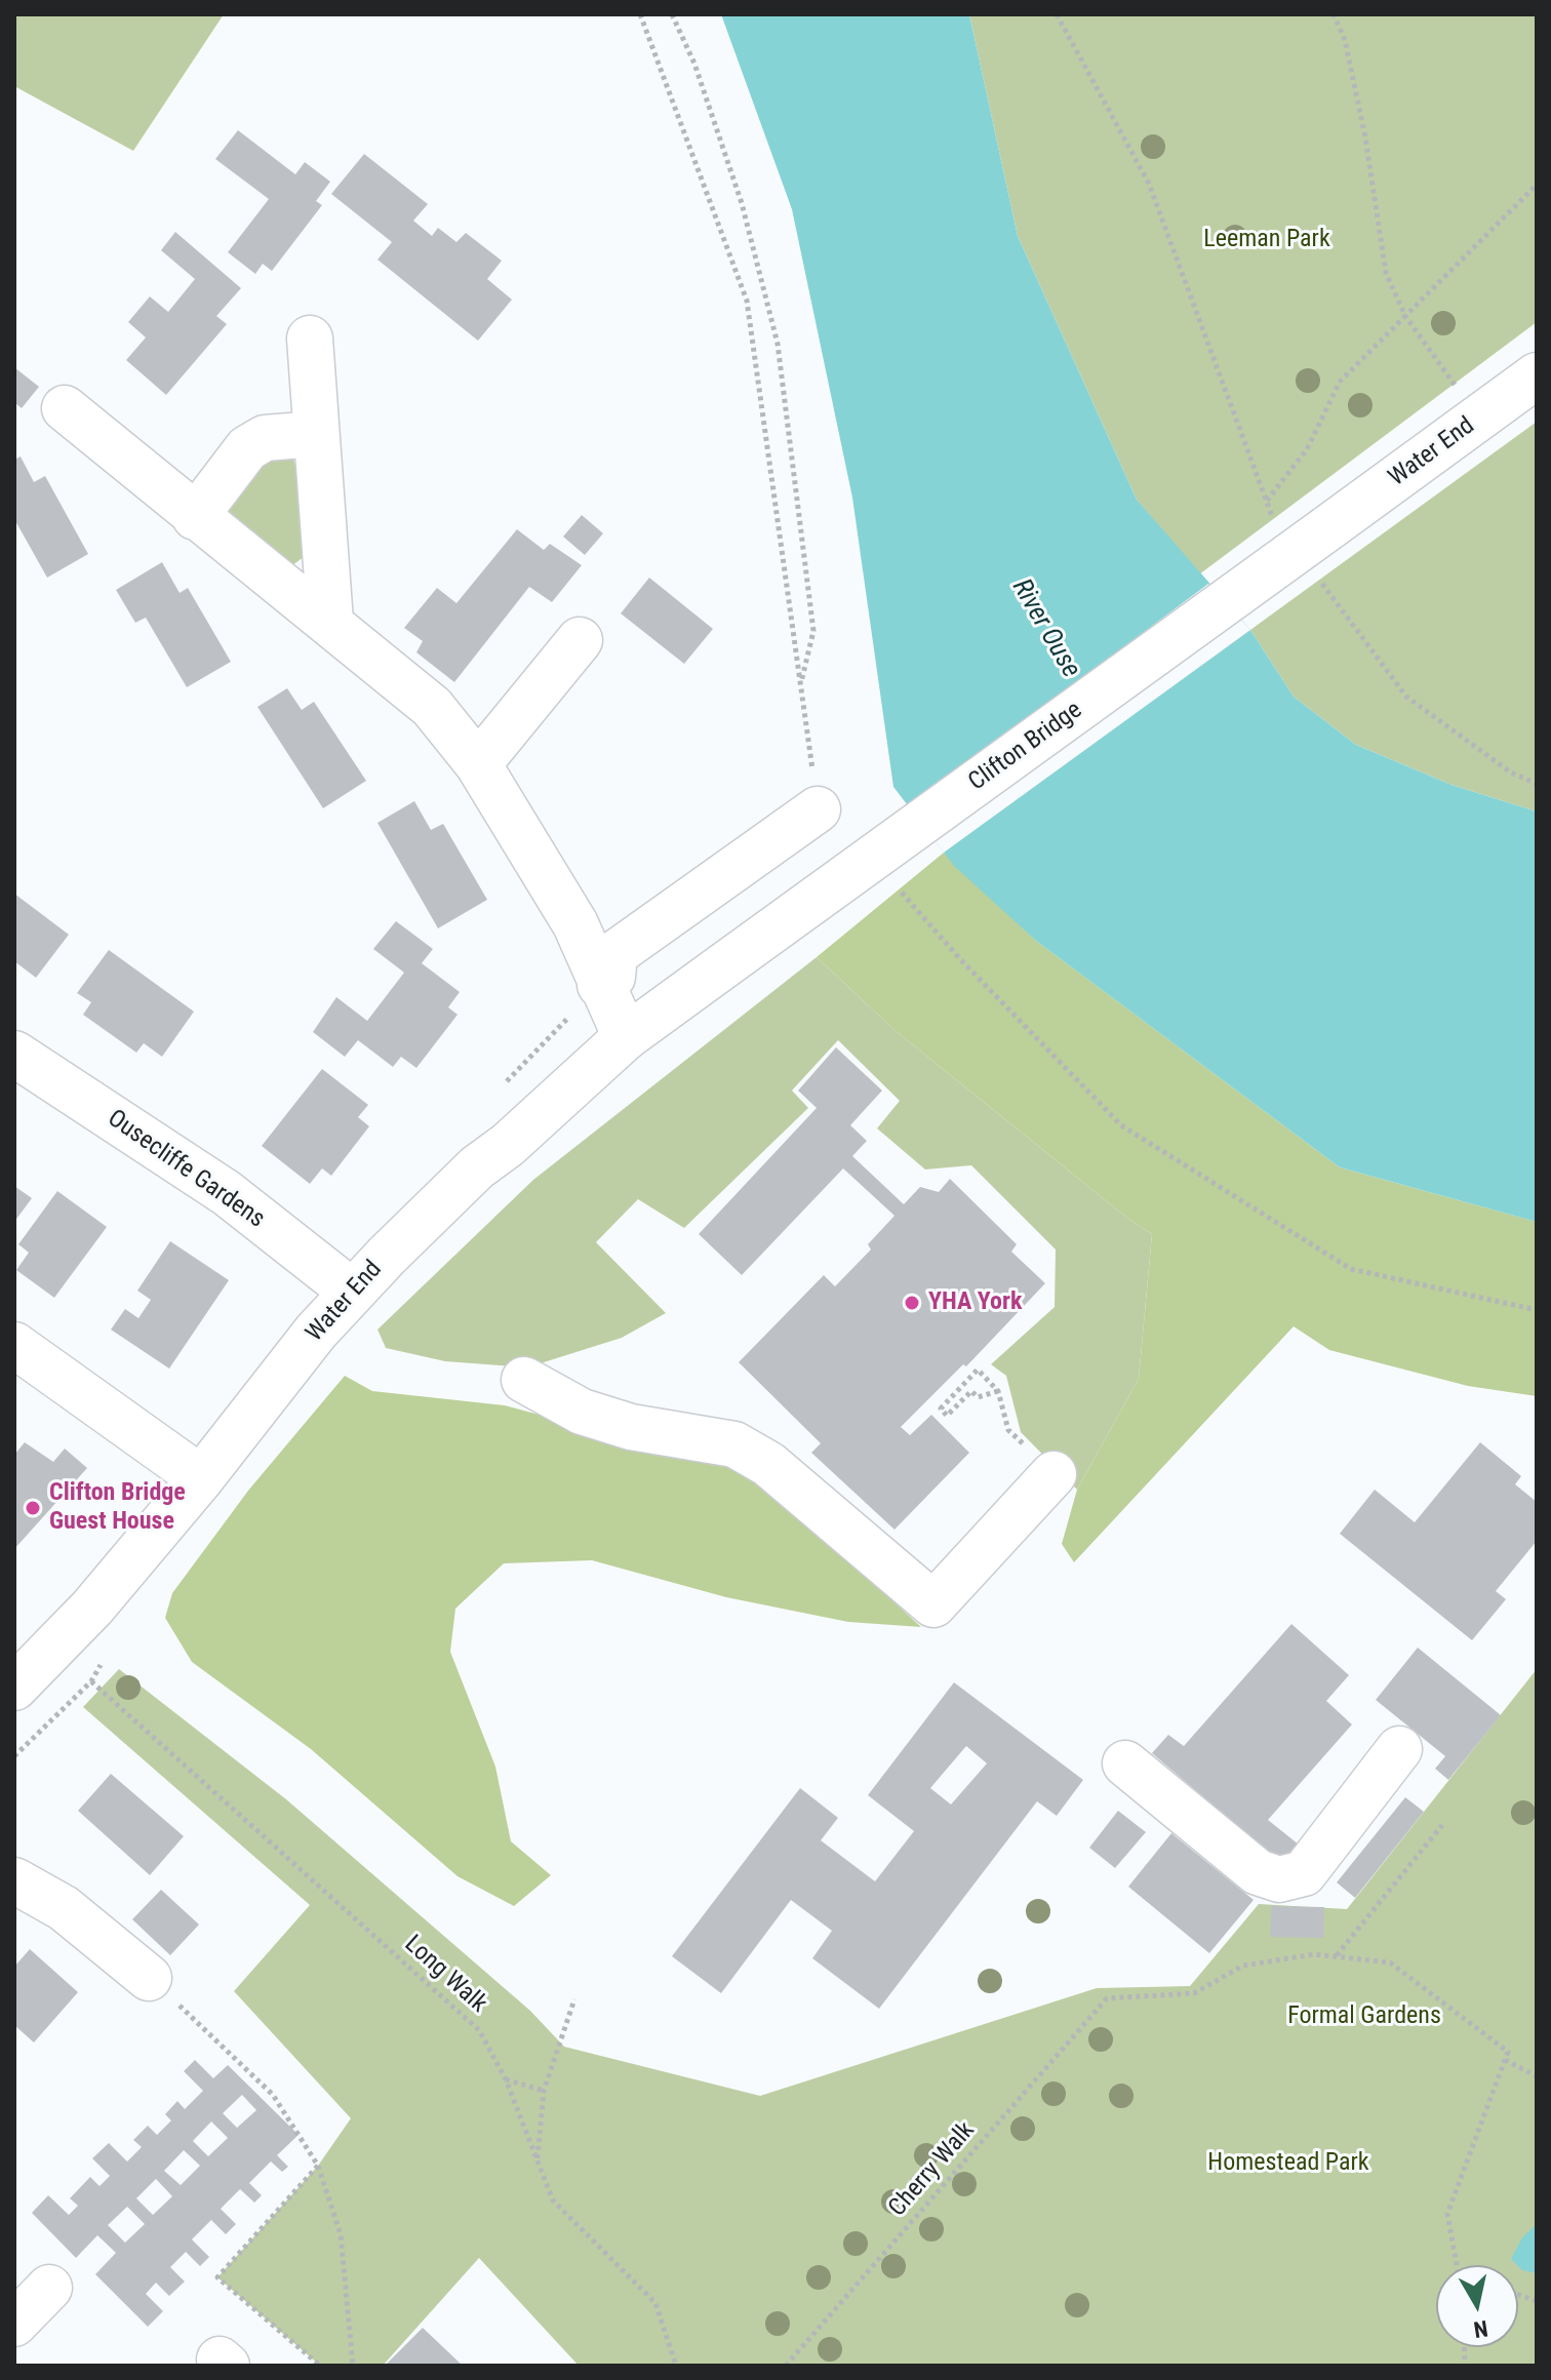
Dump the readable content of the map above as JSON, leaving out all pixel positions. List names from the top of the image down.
{
  "streets": {
    "street": ["Water End", "Clifton Bridge", "Ousecliffe Gardens"],
    "path": ["Long Walk", "Cherry Walk"]
  },
  "crossings": [
    ["Water End", "Clifton Bridge"],
    ["Water End", "Ousecliffe Gardens"]
  ],
  "water": ["River Ouse"],
  "parks": ["Leeman Park", "Formal Gardens", "Homestead Park"],
  "places": ["YHA York", "Clifton Bridge Guest House"],
  "north": "bottom"
}
